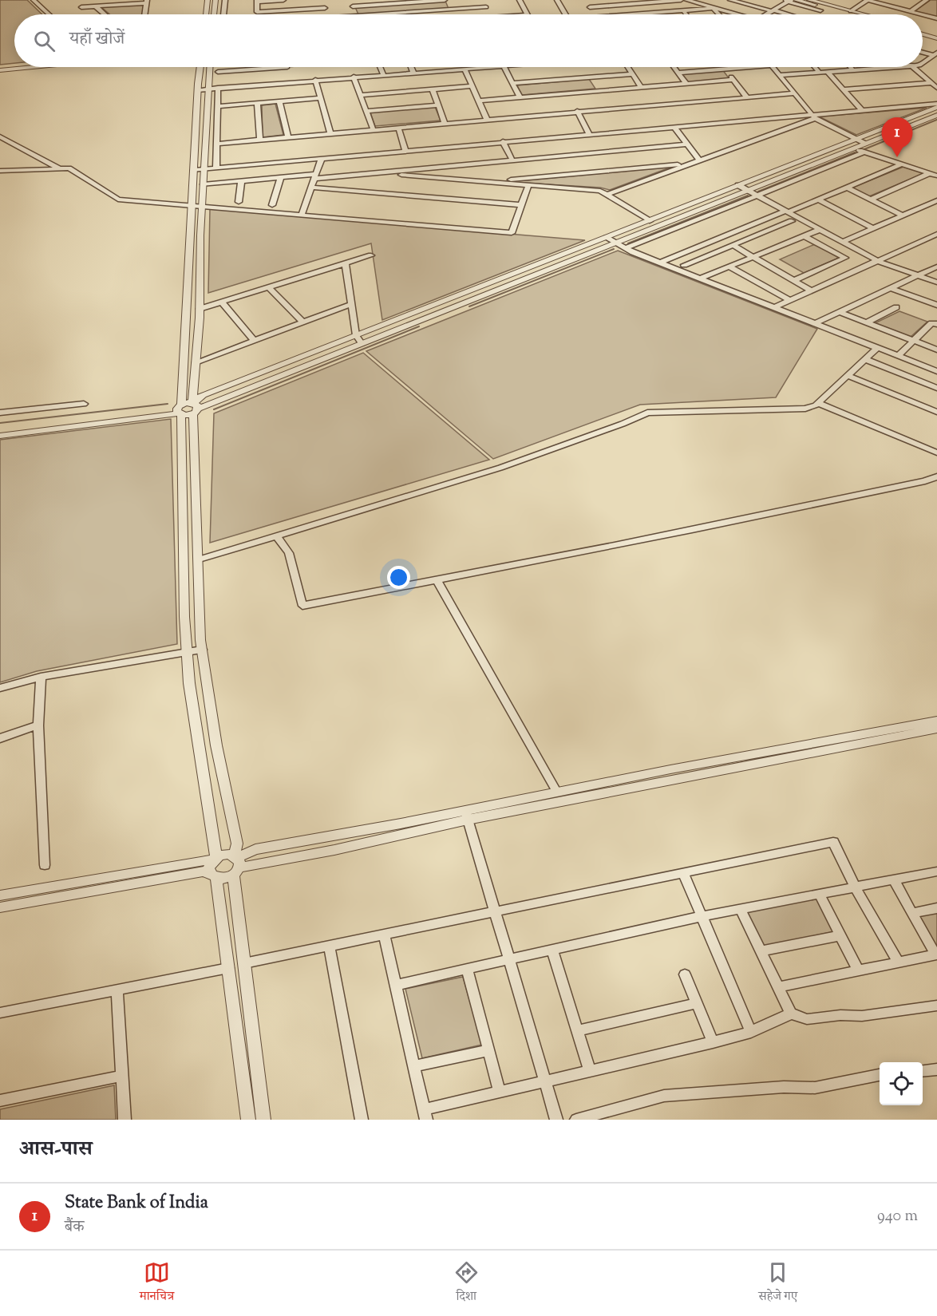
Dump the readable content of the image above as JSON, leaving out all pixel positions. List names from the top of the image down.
{
  "page": {
    "search": "यहाँ खोजें",
    "pins": "1",
    "heading": "आस-पास",
    "list": [
      {
        "mark": "1",
        "name": "State Bank of India",
        "note": "बैंक",
        "value": "940 m"
      }
    ],
    "nav": ["मानचित्र", "दिशा", "सहेजे गए"]
  }
}
